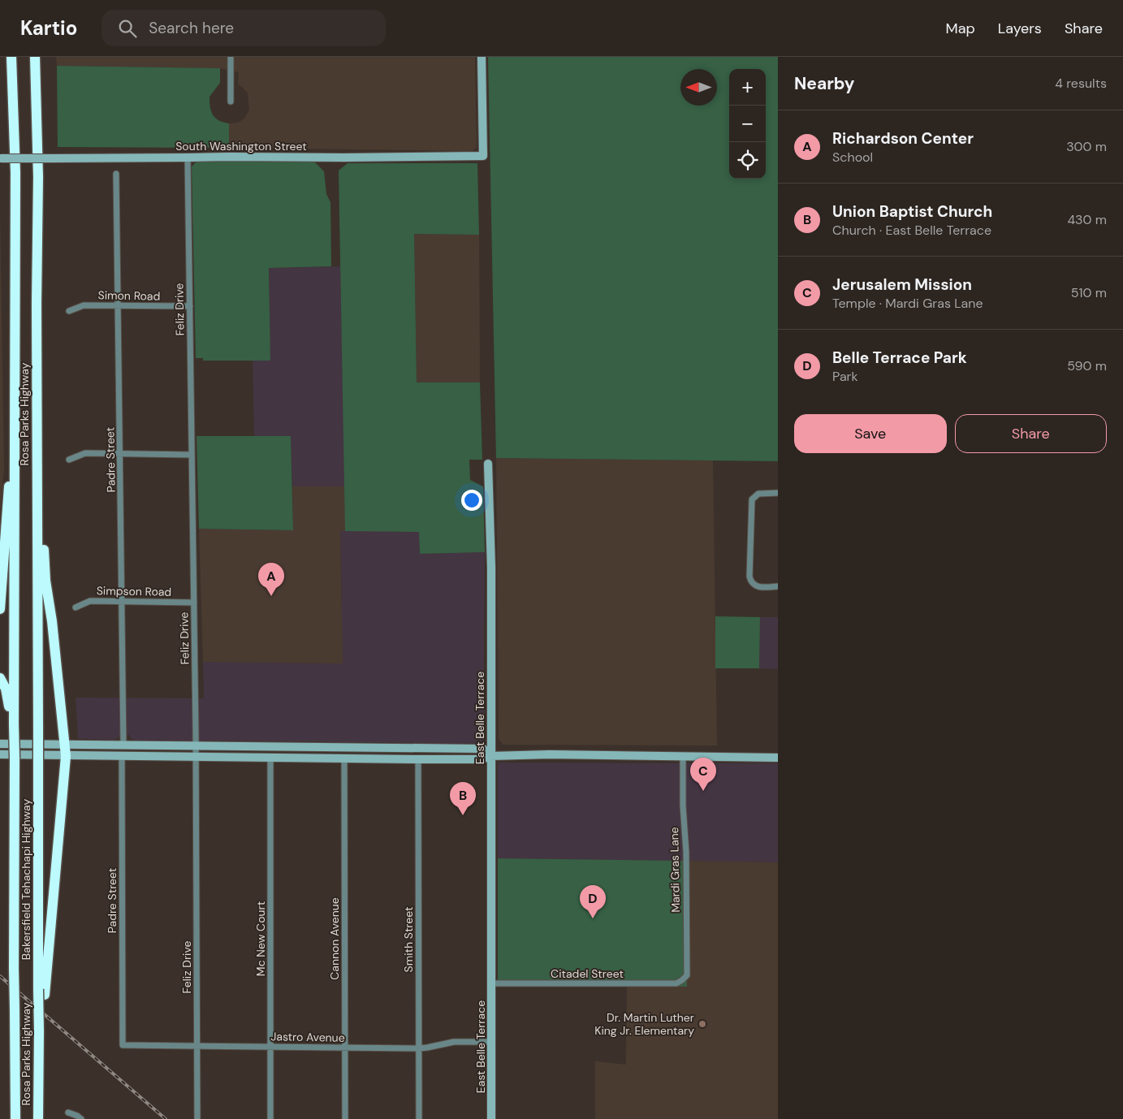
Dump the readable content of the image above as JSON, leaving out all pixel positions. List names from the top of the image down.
{
  "streets": {
    "highway": ["Rosa Parks Highway", "Bakersfield Tehachapi Highway"],
    "street": [
      "South Washington Street",
      "Simon Road",
      "Feliz Drive",
      "Padre Street",
      "Simpson Road",
      "East Belle Terrace",
      "Mardi Gras Lane",
      "Mc New Court",
      "Cannon Avenue",
      "Smith Street",
      "Citadel Street",
      "Jastro Avenue"
    ]
  },
  "crossings": [
    ["South Washington Street", "Feliz Drive"],
    ["Simon Road", "Feliz Drive"],
    ["Simon Road", "Padre Street"],
    ["Feliz Drive", "Simpson Road"],
    ["Feliz Drive", "Jastro Avenue"],
    ["Rosa Parks Highway", "Bakersfield Tehachapi Highway"],
    ["Padre Street", "Simpson Road"],
    ["Padre Street", "Jastro Avenue"],
    ["East Belle Terrace", "Citadel Street"],
    ["East Belle Terrace", "Jastro Avenue"],
    ["Mardi Gras Lane", "Citadel Street"],
    ["Mc New Court", "Jastro Avenue"],
    ["Cannon Avenue", "Jastro Avenue"],
    ["Smith Street", "Jastro Avenue"]
  ],
  "places": ["Dr. Martin Luther King Jr. Elementary"],
  "north": "left",
  "page": {
    "header": "Kartio",
    "search": "Search here",
    "nav": ["Map", "Layers", "Share"],
    "heading": ["Nearby", "4 results"],
    "map_buttons": ["+", "−"],
    "list": [
      {
        "mark": "A",
        "name": "Richardson Center",
        "note": "School",
        "value": "300 m"
      },
      {
        "mark": "B",
        "name": "Union Baptist Church",
        "note": "Church · East Belle Terrace",
        "value": "430 m"
      },
      {
        "mark": "C",
        "name": "Jerusalem Mission",
        "note": "Temple · Mardi Gras Lane",
        "value": "510 m"
      },
      {
        "mark": "D",
        "name": "Belle Terrace Park",
        "note": "Park",
        "value": "590 m"
      }
    ],
    "buttons": ["Save", "Share"],
    "pins": [
      "A",
      "C",
      "B",
      "D"
    ]
  }
}
